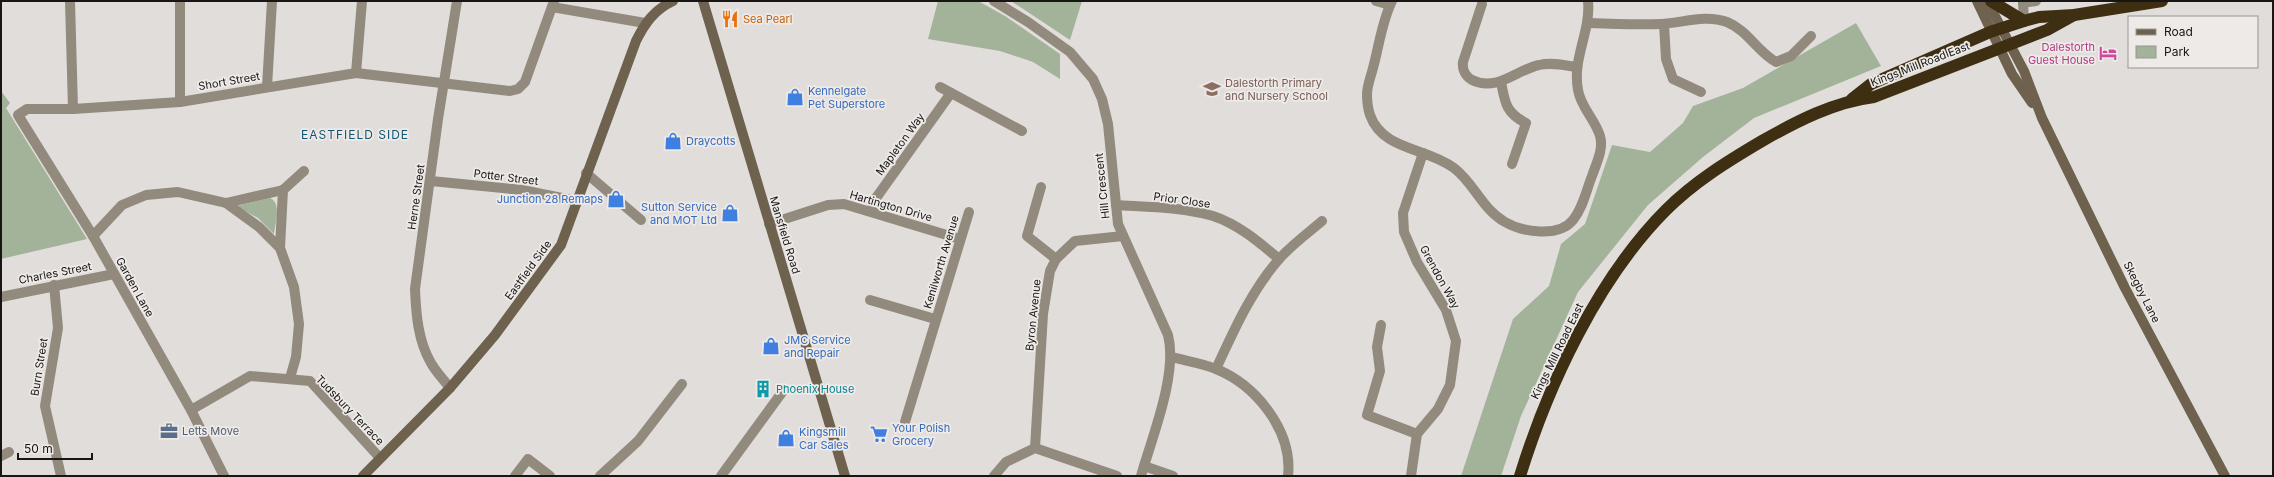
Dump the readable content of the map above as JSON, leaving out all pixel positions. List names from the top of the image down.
{
  "streets": {
    "highway": ["Kings Mill Road East"],
    "main road": ["Mansfield Road", "Eastfield Side", "Skegby Lane"],
    "street": [
      "Short Street",
      "Mapleton Way",
      "Potter Street",
      "Hill Crescent",
      "Herne Street",
      "Prior Close",
      "Hartington Drive",
      "Kenilworth Avenue",
      "Charles Street",
      "Grendon Way",
      "Garden Lane",
      "Byron Avenue",
      "Burn Street",
      "Tudsbury Terrace"
    ]
  },
  "crossings": [
    ["Kings Mill Road East", "Skegby Lane"],
    ["Short Street", "Herne Street"],
    ["Short Street", "Garden Lane"],
    ["Mapleton Way", "Hartington Drive"],
    ["Potter Street", "Herne Street"],
    ["Potter Street", "Eastfield Side"],
    ["Hill Crescent", "Prior Close"],
    ["Hill Crescent", "Byron Avenue"],
    ["Herne Street", "Eastfield Side"],
    ["Hartington Drive", "Mansfield Road"],
    ["Hartington Drive", "Kenilworth Avenue"],
    ["Eastfield Side", "Tudsbury Terrace"],
    ["Charles Street", "Garden Lane"],
    ["Charles Street", "Burn Street"],
    ["Garden Lane", "Tudsbury Terrace"]
  ],
  "districts": ["EASTFIELD SIDE"],
  "places": {
    "restaurant": ["Sea Pearl"],
    "hotel": ["Dalestorth Guest House"],
    "school or university": ["Dalestorth Primary and Nursery School"],
    "shop": [
      "Kennelgate Pet Superstore",
      "Draycotts",
      "Junction 28 Remaps",
      "Sutton Service and MOT Ltd",
      "JMC Service and Repair",
      "Kingsmill Car Sales"
    ],
    "building": ["Phoenix House"],
    "office": ["Letts Move"],
    "supermarket": ["Your Polish Grocery"]
  },
  "legend": ["Road", "Park"],
  "scale_bar": "50 m"
}
